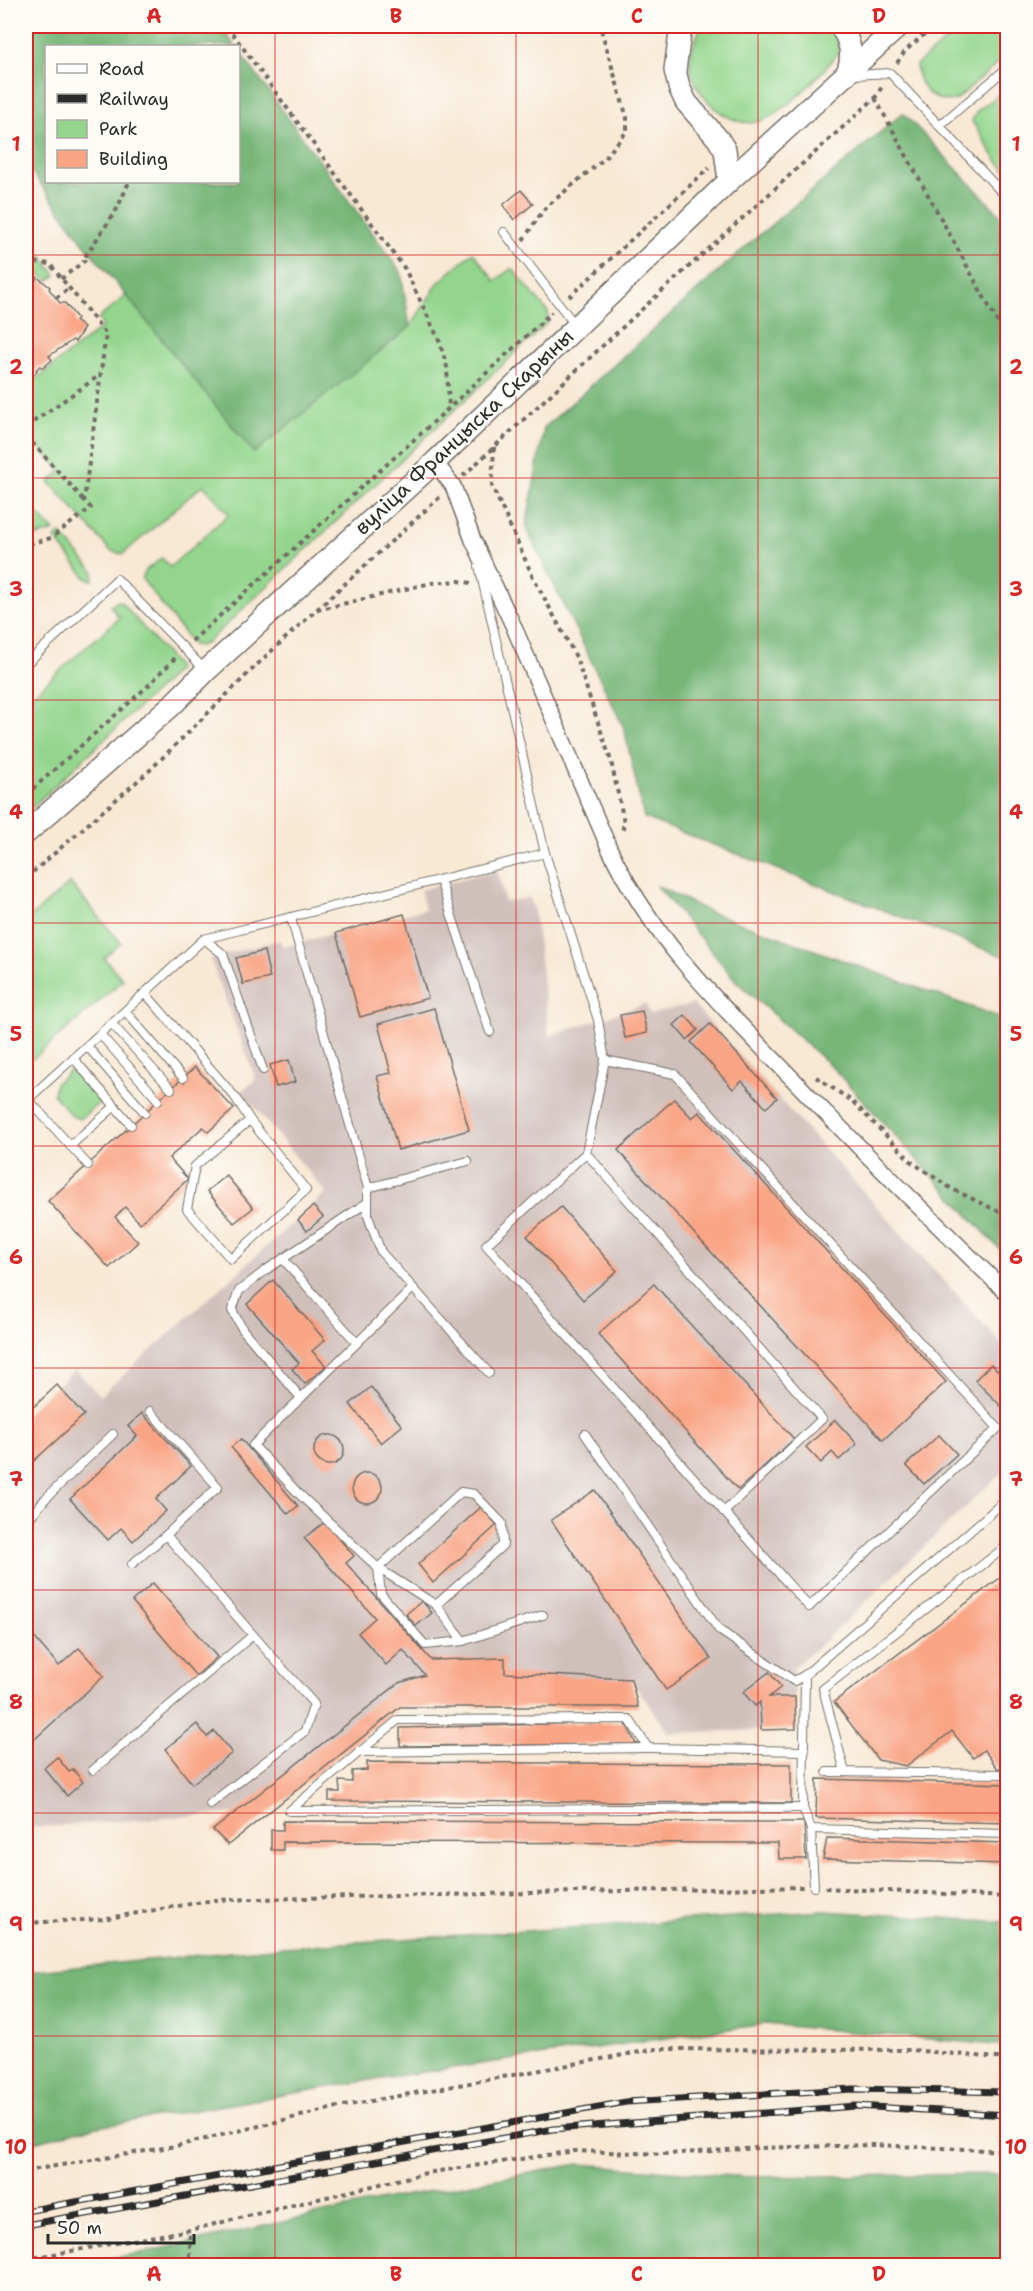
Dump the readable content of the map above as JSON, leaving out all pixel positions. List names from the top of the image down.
{
  "streets": {
    "main road": ["вуліца Францыска Скарыны"]
  },
  "legend": [
    "Road",
    "Railway",
    "Park",
    "Building"
  ],
  "scale_bar": "50 m",
  "grid": {
    "columns": [
      "A",
      "B",
      "C",
      "D"
    ],
    "rows": [
      "1",
      "2",
      "3",
      "4",
      "5",
      "6",
      "7",
      "8",
      "9",
      "10"
    ]
  }
}
